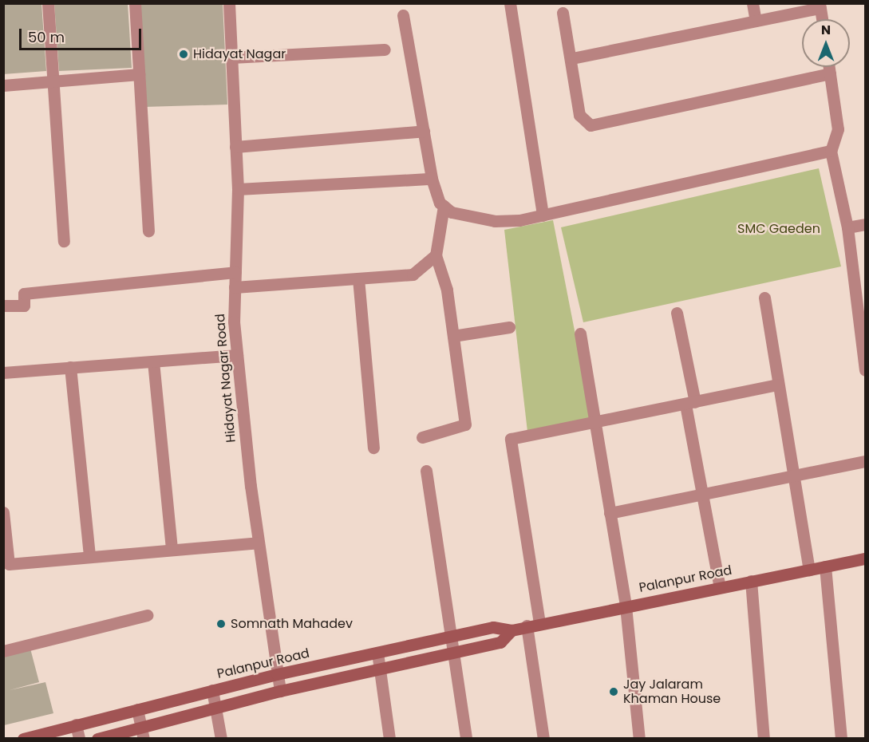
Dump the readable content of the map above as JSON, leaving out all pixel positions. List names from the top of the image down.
{
  "streets": {
    "street": ["Hidayat Nagar Road", "Palanpur Road"]
  },
  "crossings": [
    ["Hidayat Nagar Road", "Palanpur Road"]
  ],
  "parks": ["SMC Gaeden"],
  "places": ["Hidayat Nagar", "Somnath Mahadev", "Jay Jalaram Khaman House"],
  "scale_bar": "50 m",
  "north": "top"
}
